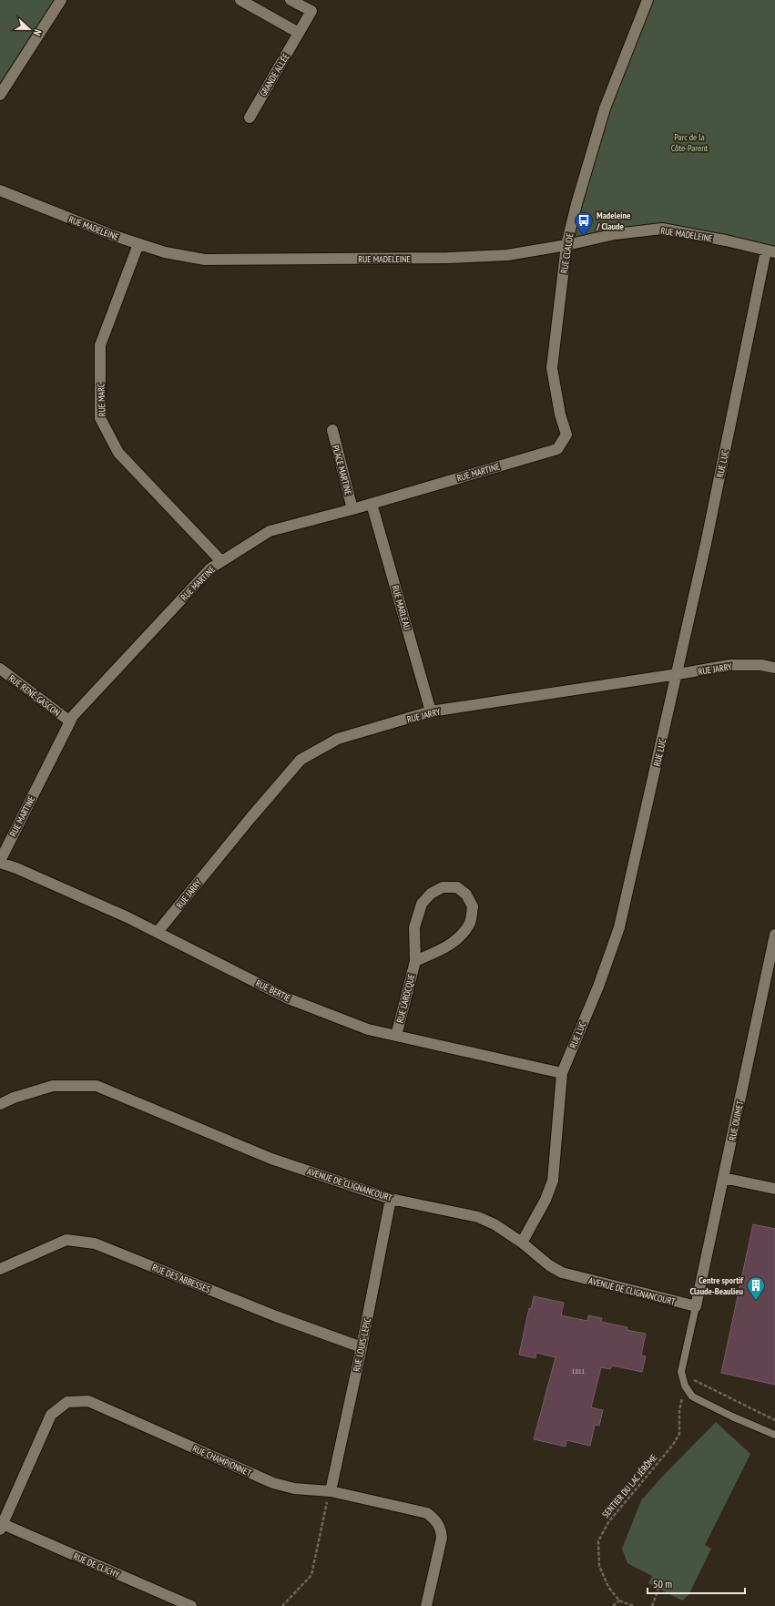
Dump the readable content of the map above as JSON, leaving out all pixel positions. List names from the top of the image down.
{
  "streets": {
    "street": [
      "GRANDE ALLÉE",
      "RUE MADELEINE",
      "RUE CLAUDE",
      "RUE MARC",
      "RUE LUC",
      "PLACE MARTINE",
      "RUE MARTINE",
      "RUE MARLEAU",
      "RUE JARRY",
      "RUE RENÉ-GASCON",
      "RUE BERTIE",
      "RUE LAROCQUE",
      "RUE OUIMET",
      "AVENUE DE CLIGNANCOURT",
      "RUE DES ABBESSES",
      "RUE LOUIS-LEPIC",
      "RUE CHAMPIONNET",
      "RUE DE CLICHY"
    ],
    "path": ["SENTIER DU LAC JÉRÔME"]
  },
  "crossings": [
    ["RUE MADELEINE", "RUE CLAUDE"],
    ["RUE MADELEINE", "RUE MARC"],
    ["RUE MADELEINE", "RUE LUC"],
    ["RUE CLAUDE", "RUE MARTINE"],
    ["RUE MARC", "RUE MARTINE"],
    ["RUE LUC", "RUE JARRY"],
    ["RUE LUC", "RUE BERTIE"],
    ["RUE LUC", "AVENUE DE CLIGNANCOURT"],
    ["PLACE MARTINE", "RUE MARTINE"],
    ["RUE MARTINE", "RUE MARLEAU"],
    ["RUE MARTINE", "RUE RENÉ-GASCON"],
    ["RUE MARTINE", "RUE BERTIE"],
    ["RUE MARLEAU", "RUE JARRY"],
    ["RUE JARRY", "RUE BERTIE"],
    ["RUE BERTIE", "RUE LAROCQUE"],
    ["RUE OUIMET", "AVENUE DE CLIGNANCOURT"],
    ["AVENUE DE CLIGNANCOURT", "RUE LOUIS-LEPIC"],
    ["RUE DES ABBESSES", "RUE LOUIS-LEPIC"],
    ["RUE LOUIS-LEPIC", "RUE CHAMPIONNET"],
    ["RUE CHAMPIONNET", "RUE DE CLICHY"]
  ],
  "parks": ["Parc de la Côte-Parent"],
  "places": {
    "bus stop": ["Madeleine / Claude"],
    "building": ["Centre sportif Claude-Beaulieu"]
  },
  "house_numbers": ["1811"],
  "scale_bar": "50 m",
  "north": "right"
}
